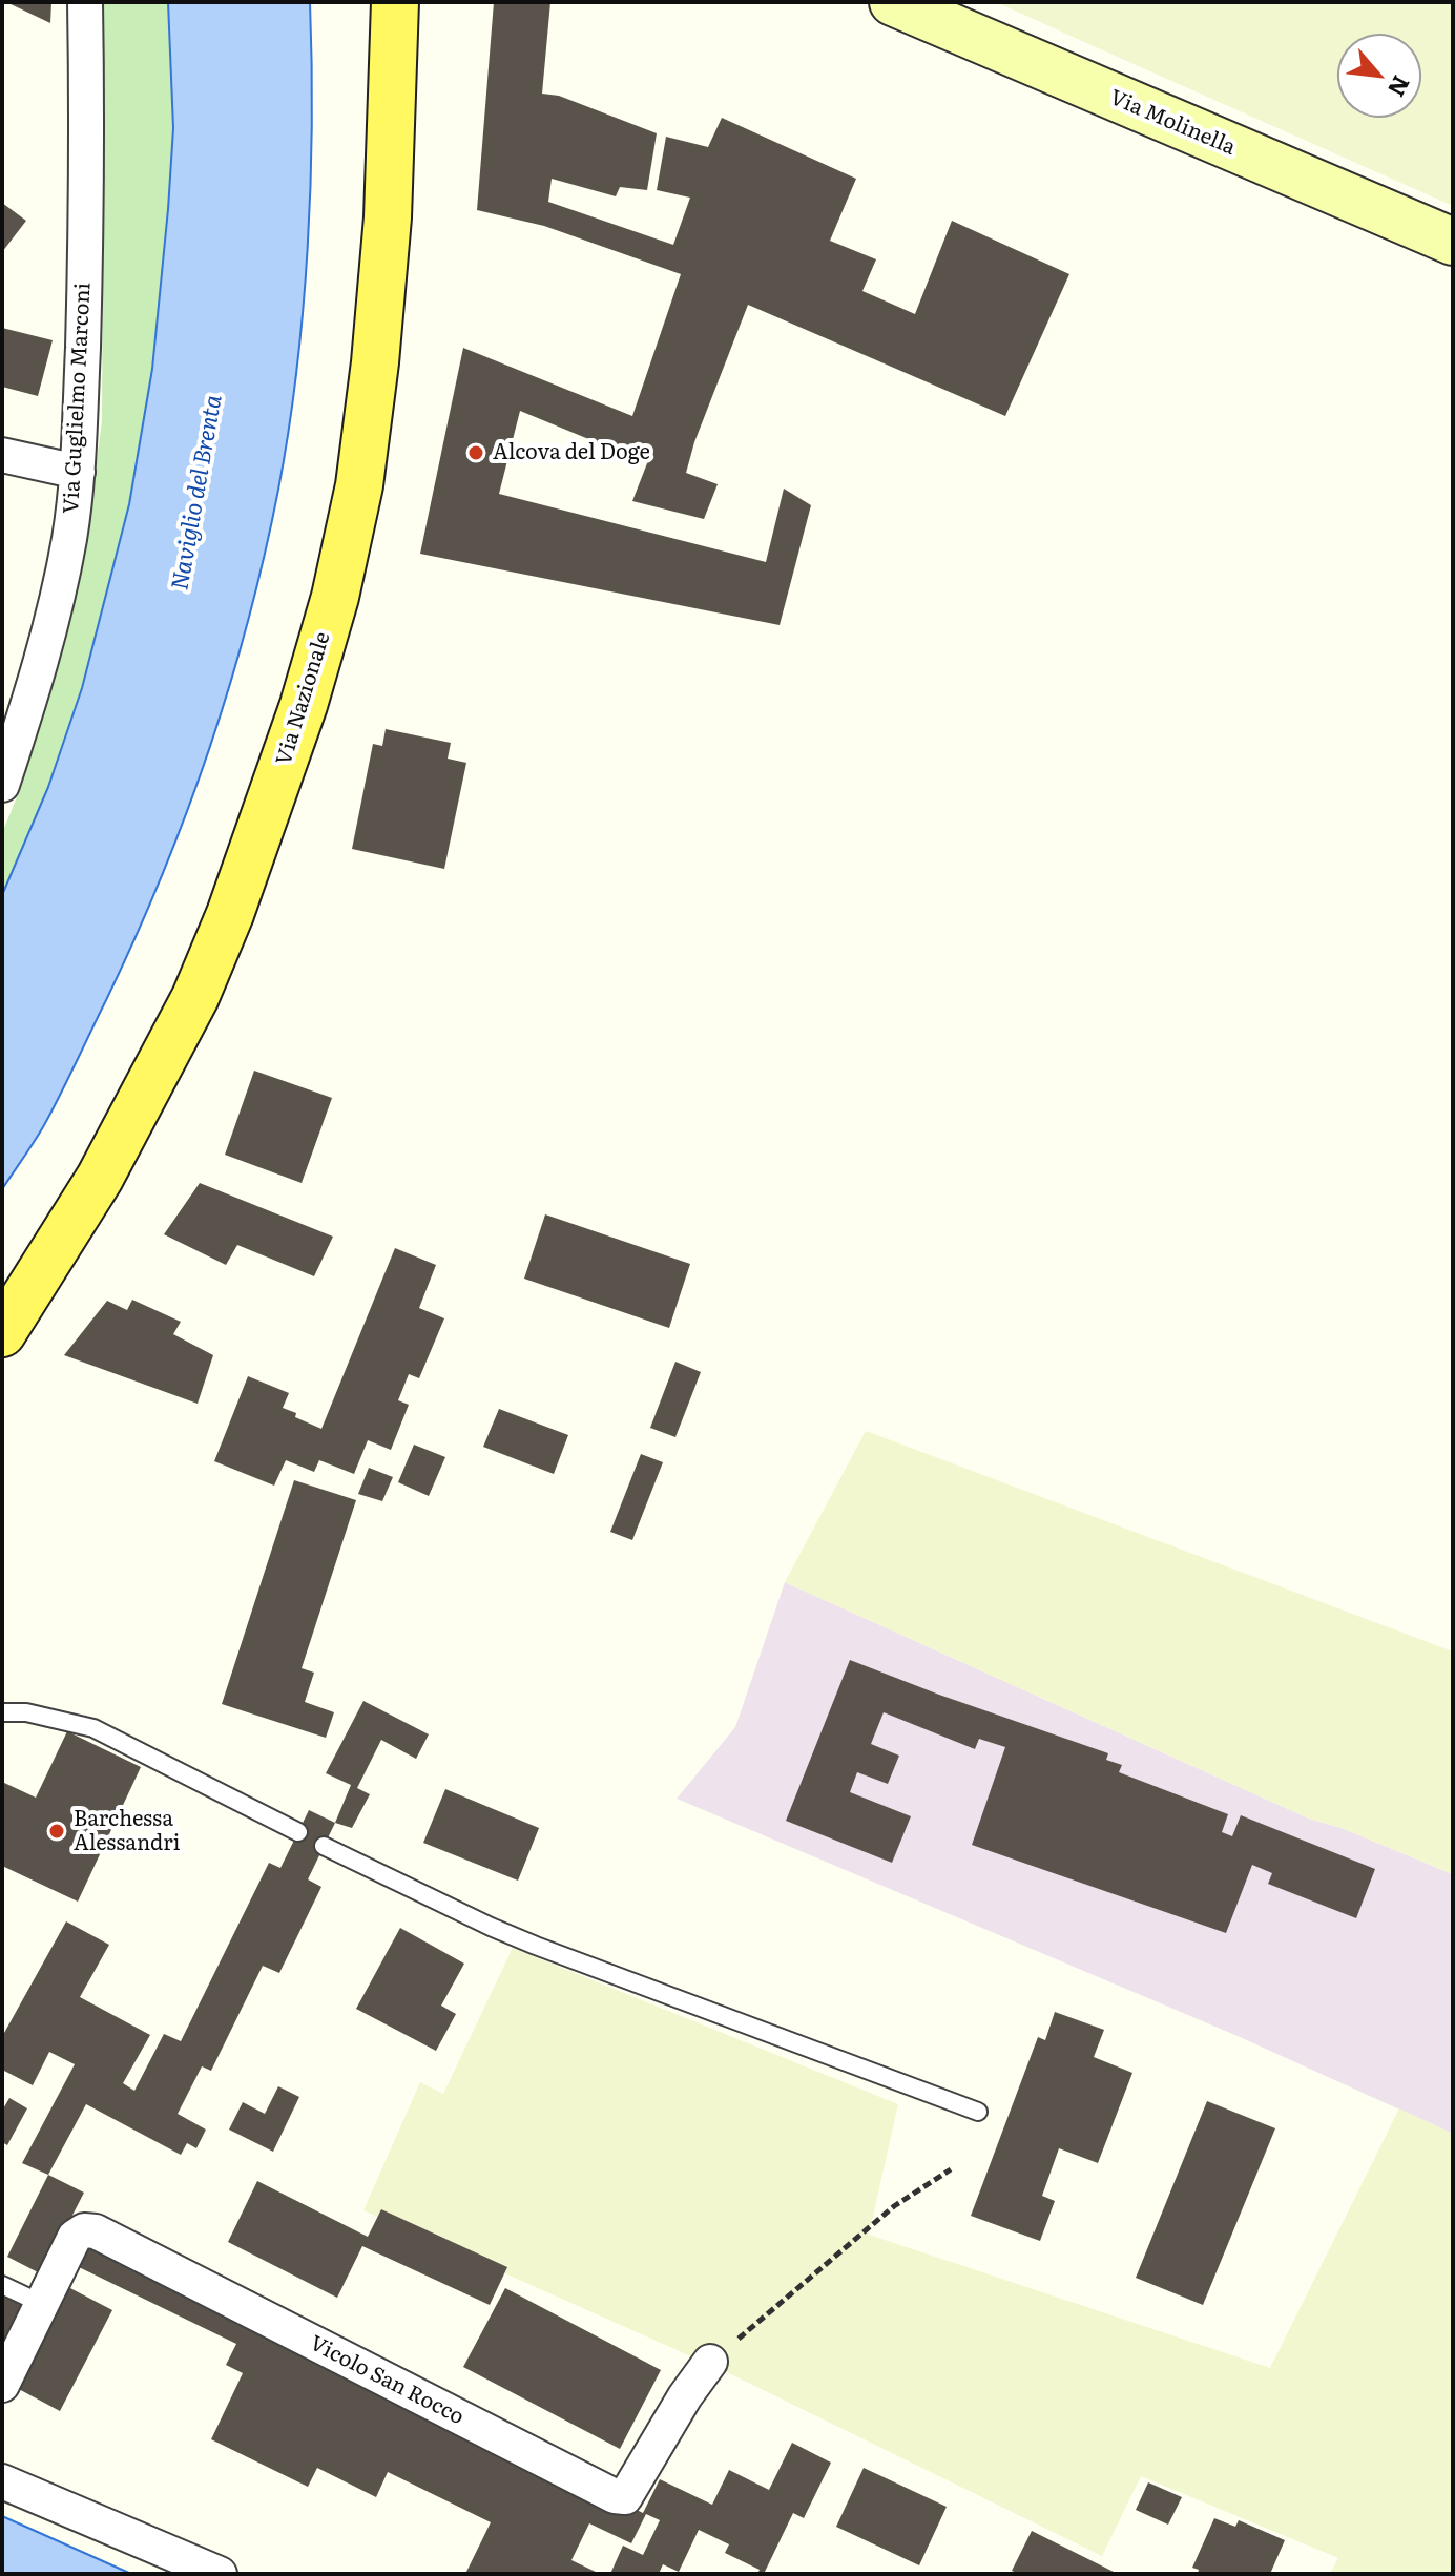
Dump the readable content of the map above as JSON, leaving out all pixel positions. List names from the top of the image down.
{
  "streets": {
    "main road": ["Via Nazionale"],
    "street": ["Via Molinella", "Via Guglielmo Marconi", "Vicolo San Rocco"]
  },
  "water": ["Naviglio del Brenta"],
  "places": ["Alcova del Doge", "Barchessa Alessandri"],
  "north": "bottom right"
}
